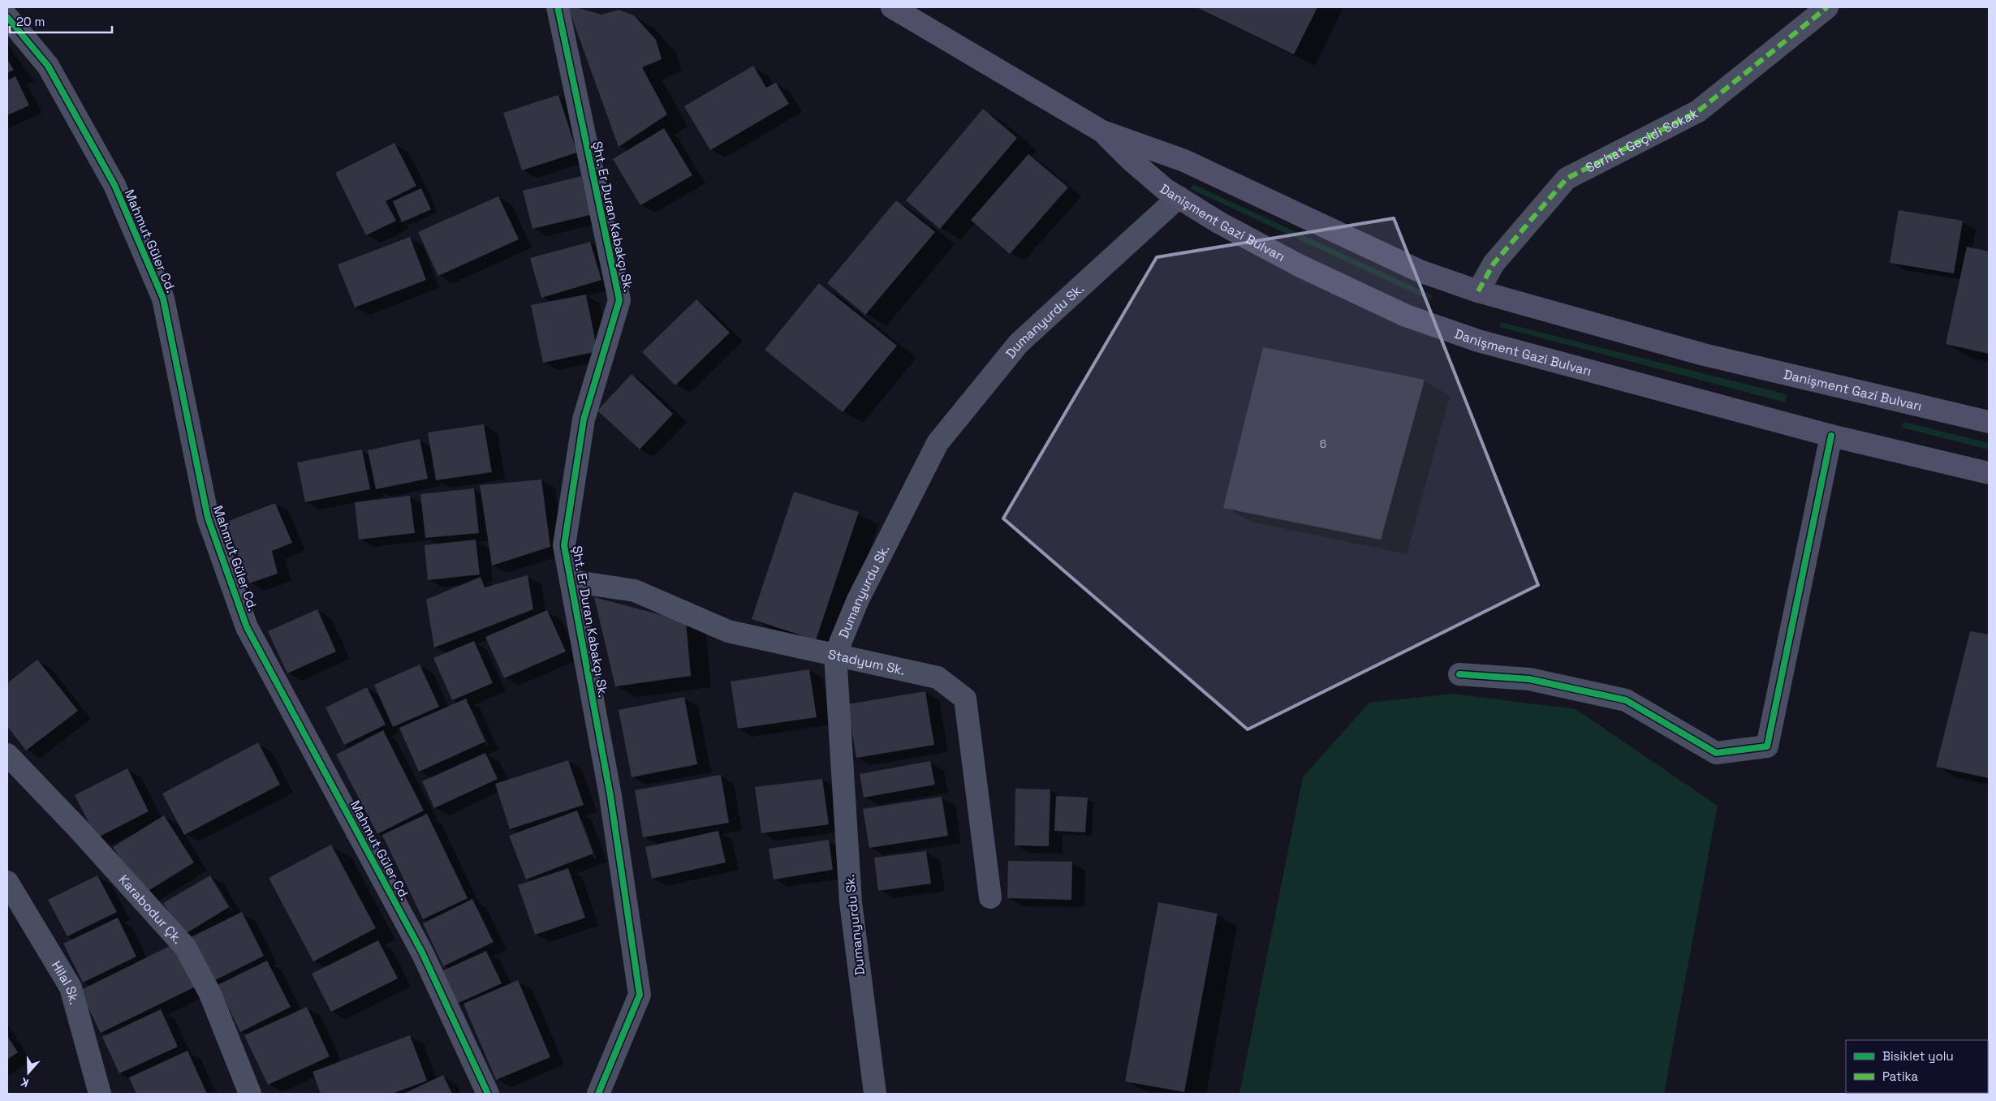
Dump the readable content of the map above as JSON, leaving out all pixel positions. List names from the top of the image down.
{
  "streets": {
    "main road": ["Danişment Gazi Bulvarı"],
    "street": [
      "Serhat Geçidi Sokak",
      "Şht. Er Duran Kabakçı Sk.",
      "Mahmut Güler Cd.",
      "Dumanyurdu Sk.",
      "Stadyum Sk.",
      "Karabodur Çk.",
      "Hilal Sk."
    ]
  },
  "crossings": [
    ["Serhat Geçidi Sokak", "Danişment Gazi Bulvarı"],
    ["Şht. Er Duran Kabakçı Sk.", "Stadyum Sk."],
    ["Danişment Gazi Bulvarı", "Dumanyurdu Sk."],
    ["Dumanyurdu Sk.", "Stadyum Sk."]
  ],
  "house_numbers": ["6"],
  "legend": ["Bisiklet yolu", "Patika"],
  "scale_bar": "20 m",
  "north": "bottom"
}
